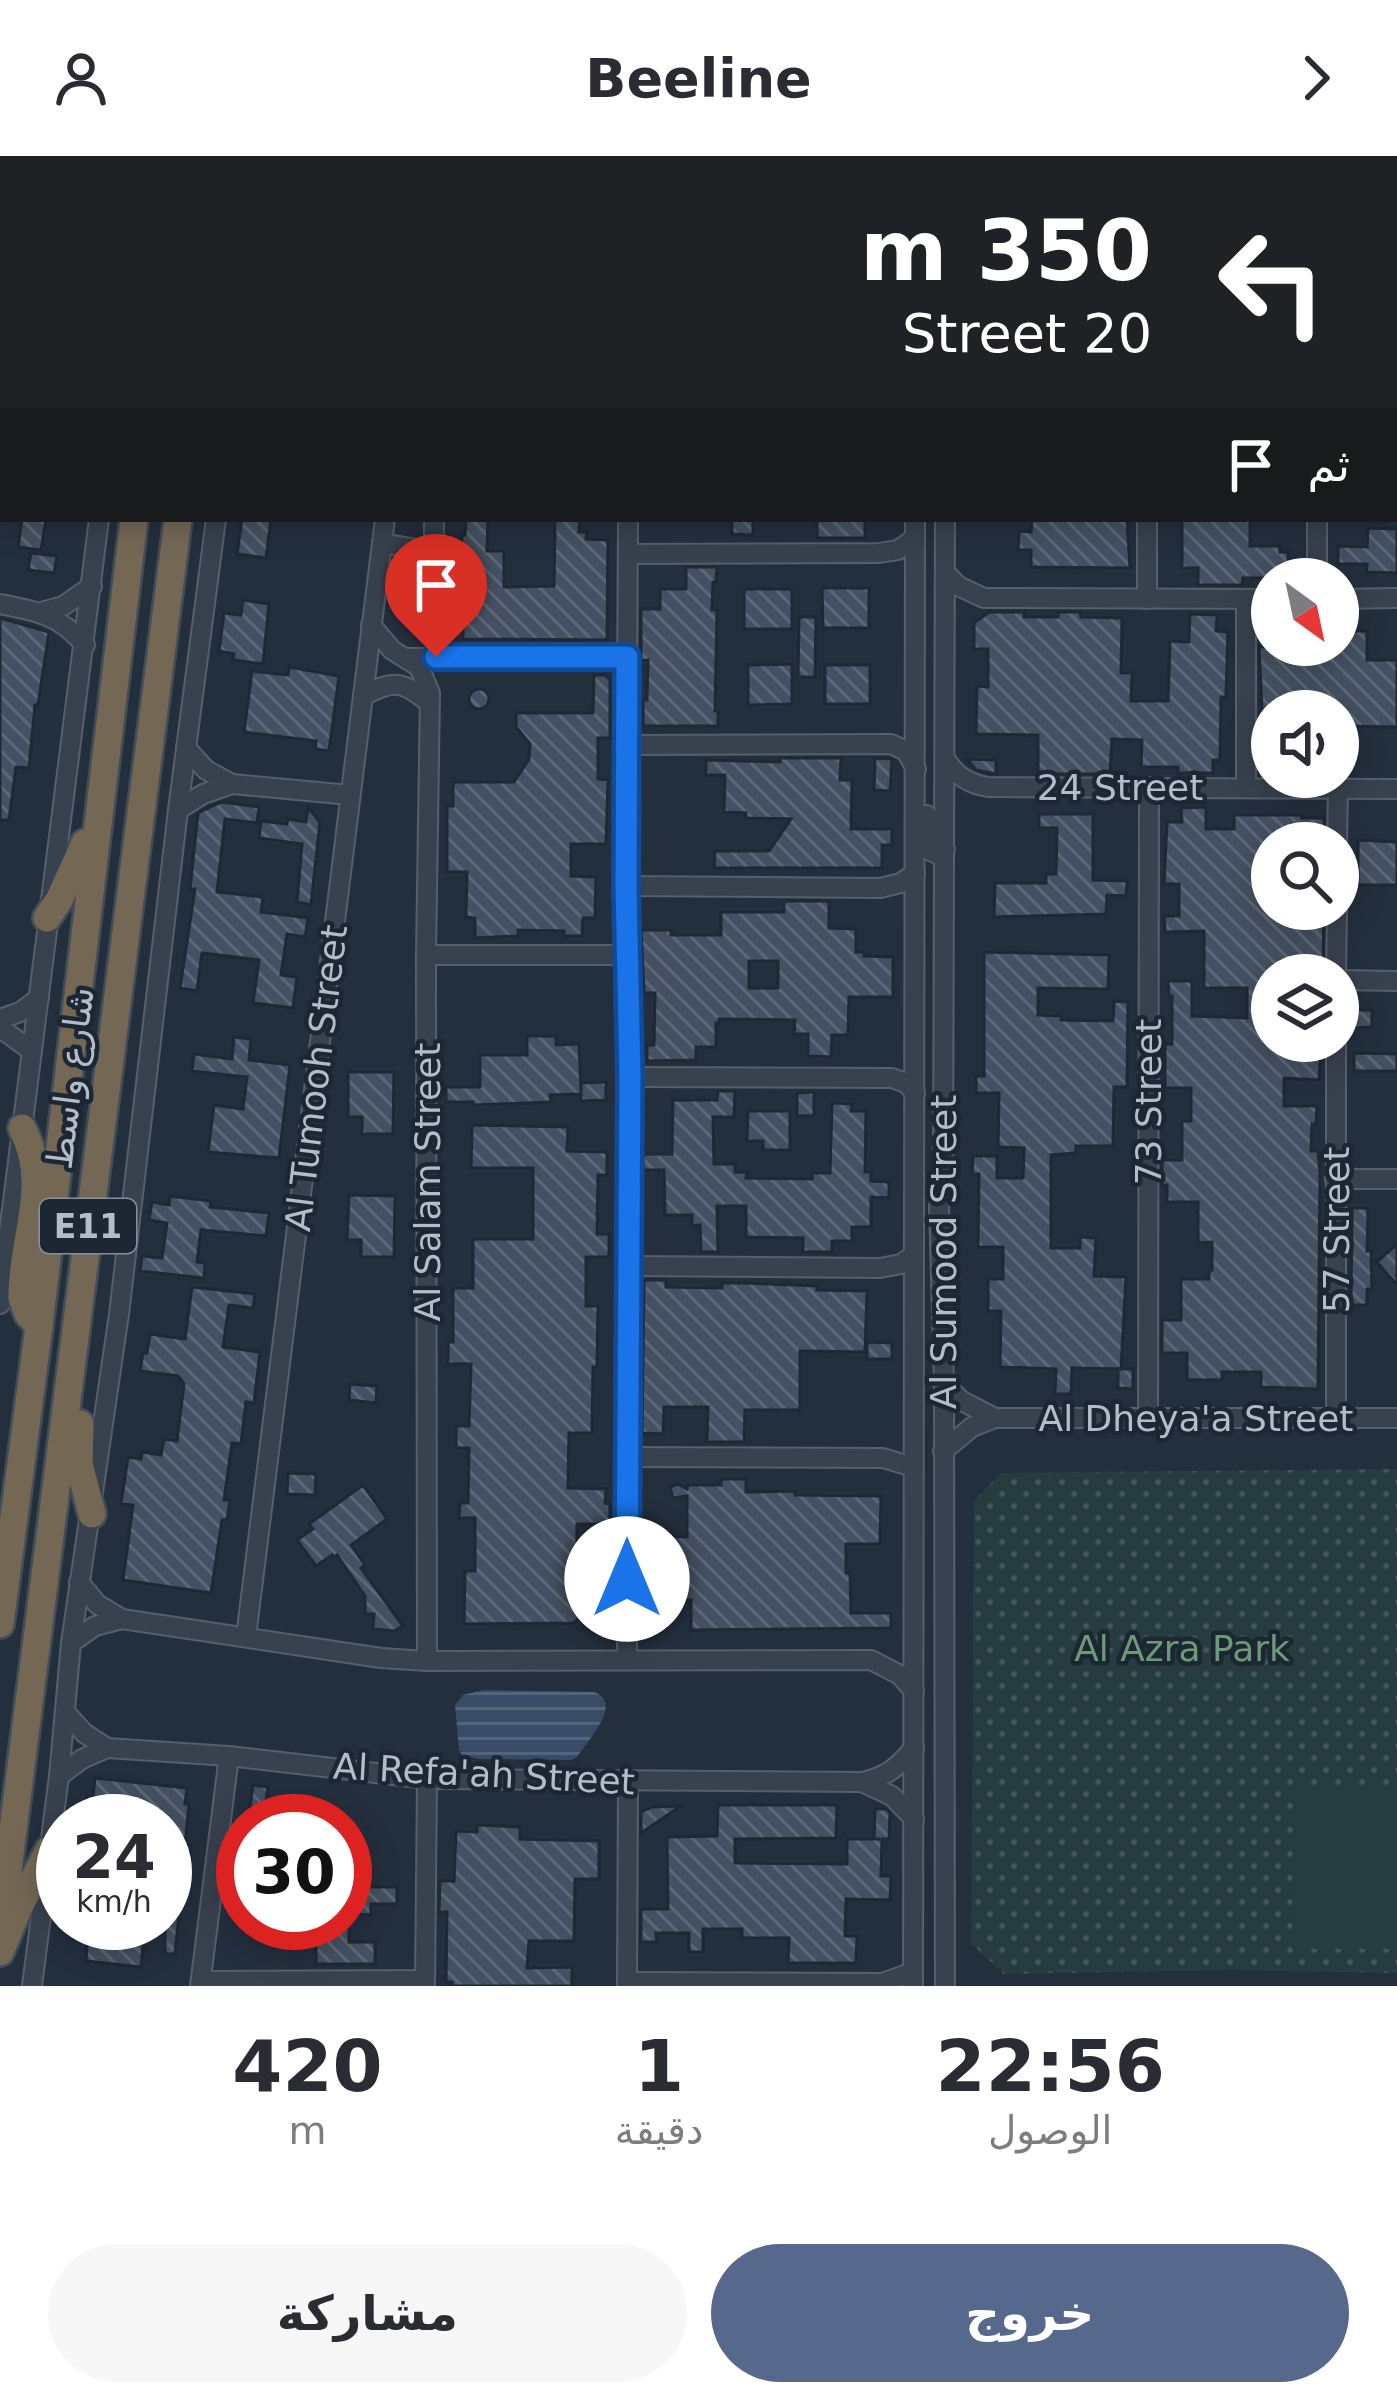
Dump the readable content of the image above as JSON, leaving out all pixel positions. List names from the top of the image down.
{
  "streets": {
    "highway": ["شارع واسط", "E11"],
    "street": [
      "24 Street",
      "Al Tumooh Street",
      "73 Street",
      "Al Salam Street",
      "57 Street",
      "Al Sumood Street",
      "Al Dheya'a Street",
      "Al Refa'ah Street"
    ]
  },
  "crossings": [
    ["24 Street", "73 Street"],
    ["24 Street", "Al Sumood Street"],
    ["73 Street", "Al Dheya'a Street"],
    ["57 Street", "Al Dheya'a Street"],
    ["Al Sumood Street", "Al Dheya'a Street"]
  ],
  "parks": ["Al Azra Park"],
  "north": "bottom right",
  "page": {
    "header": "Beeline",
    "turn": ["350 m", "20 Street"],
    "then": "ثم",
    "speed": "24 km/h",
    "limit": "30",
    "eta": [
      "22:56",
      "الوصول",
      "1",
      "دقيقة",
      "420",
      "m"
    ],
    "buttons": ["خروج", "مشاركة"]
  }
}
